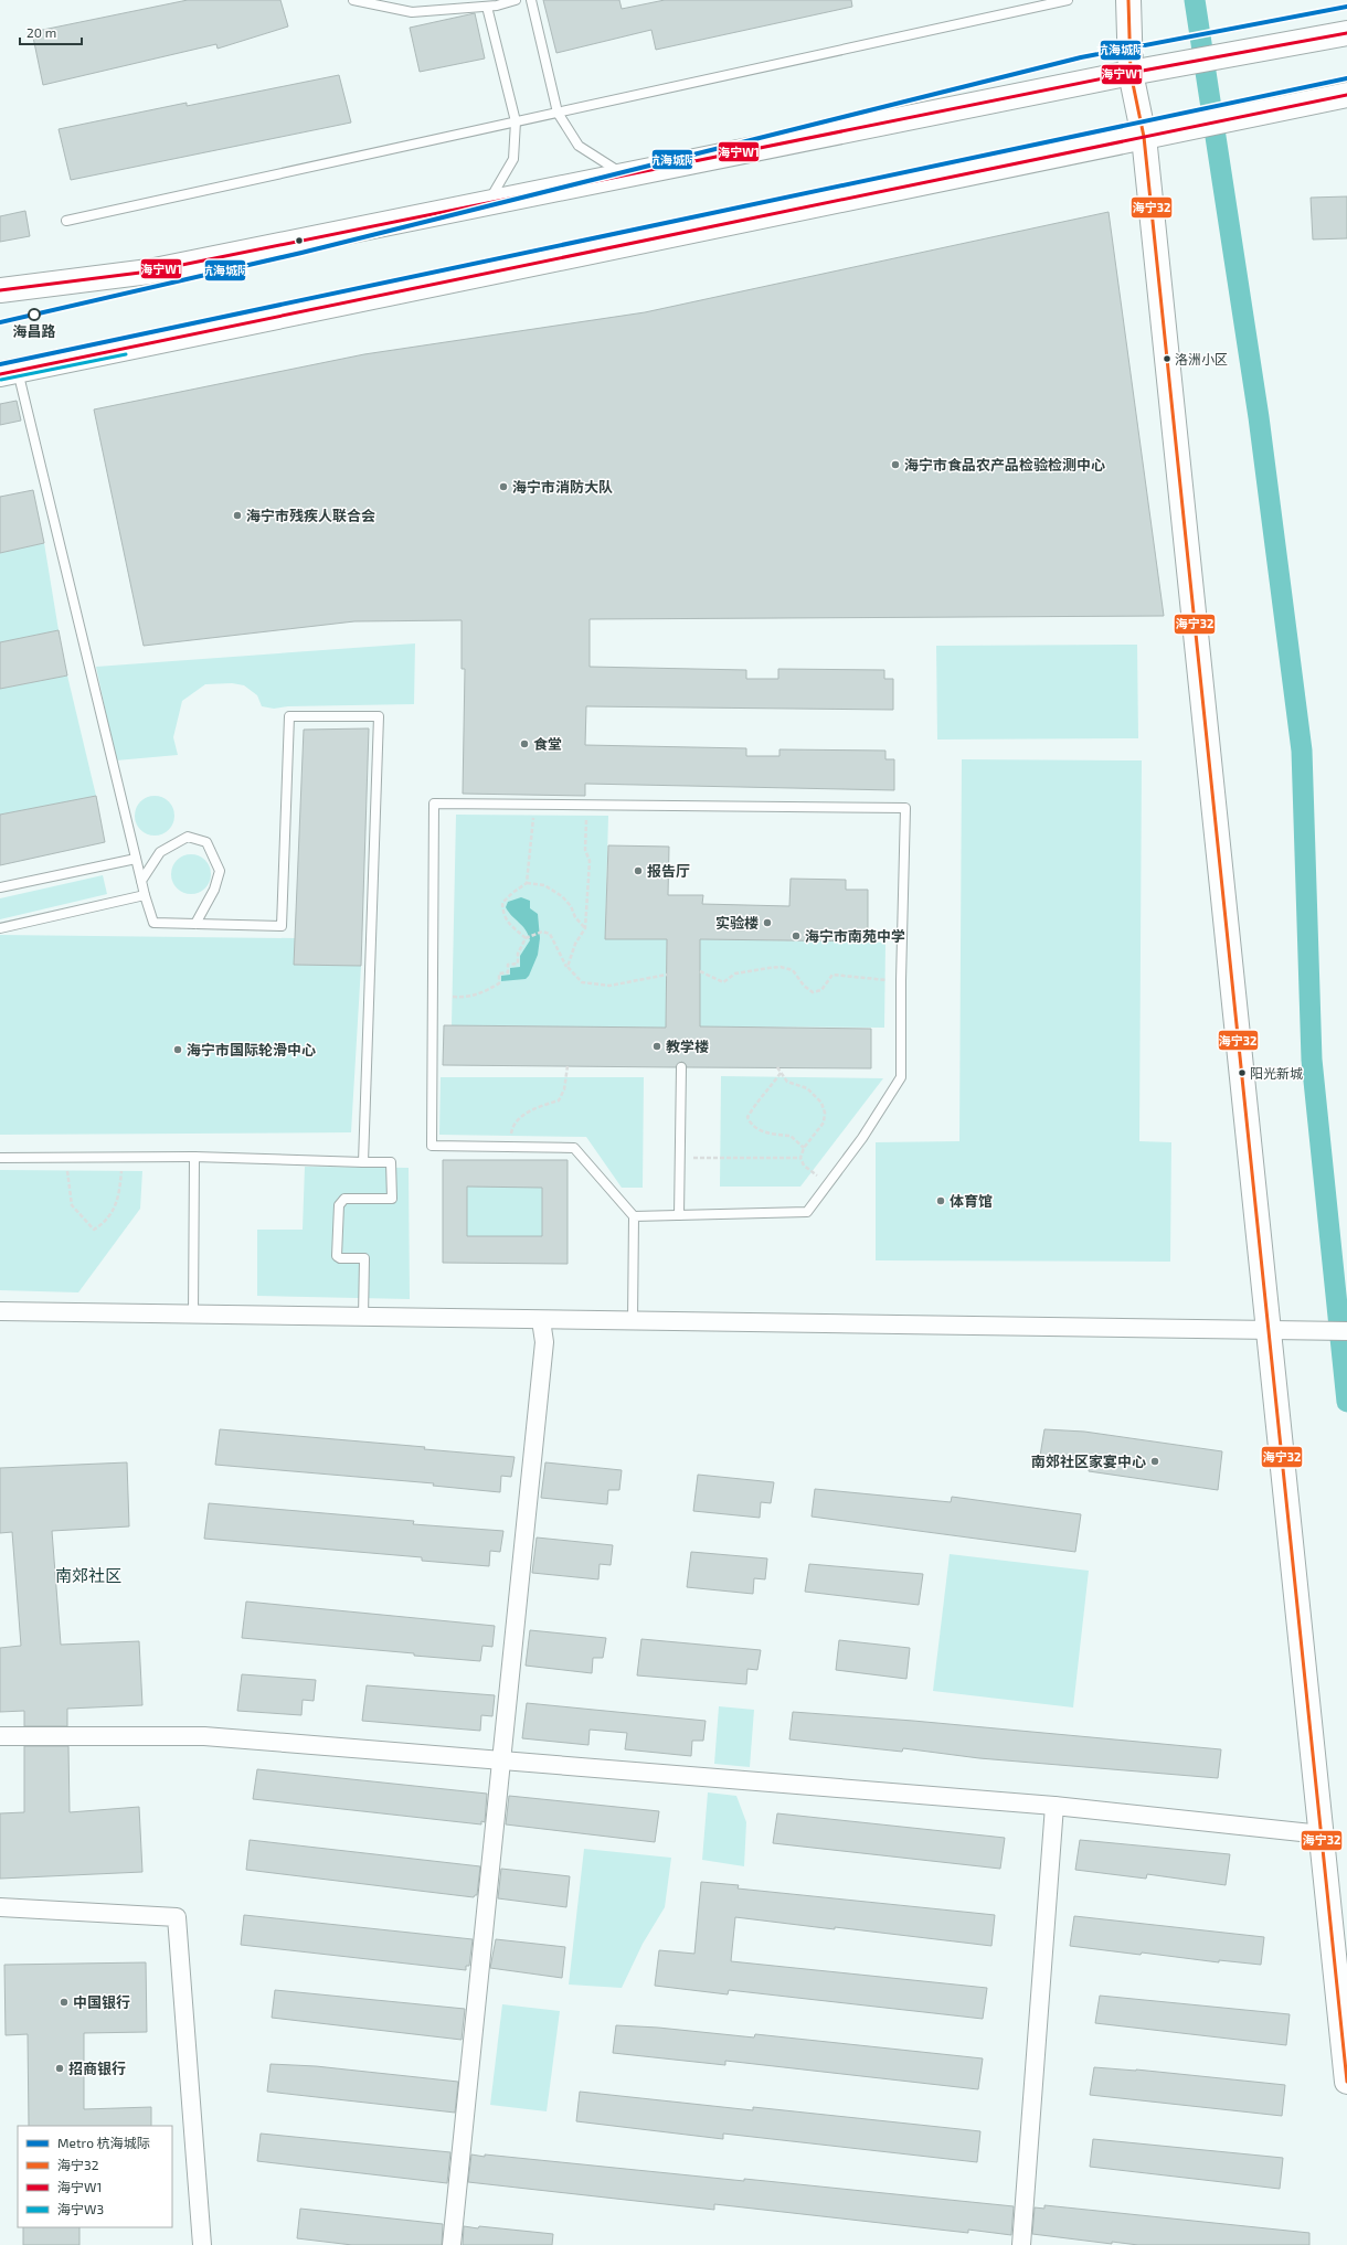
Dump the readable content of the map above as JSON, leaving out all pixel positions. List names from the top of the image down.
{
  "districts": ["南郊社区"],
  "places": [
    "海昌路",
    "洛洲小区",
    "海宁市食品农产品检验检测中心",
    "海宁市消防大队",
    "海宁市残疾人联合会",
    "食堂",
    "报告厅",
    "实验楼",
    "海宁市南苑中学",
    "教学楼",
    "海宁市国际轮滑中心",
    "阳光新城",
    "体育馆",
    "南郊社区家宴中心",
    "中国银行",
    "招商银行"
  ],
  "lines": [
    "transit line 海宁32",
    "metro line 杭海城际",
    "transit line 海宁W1",
    "transit line 海宁W3"
  ],
  "legend": [
    "Metro 杭海城际",
    "海宁32",
    "海宁W1",
    "海宁W3"
  ],
  "scale_bar": "20 m"
}
